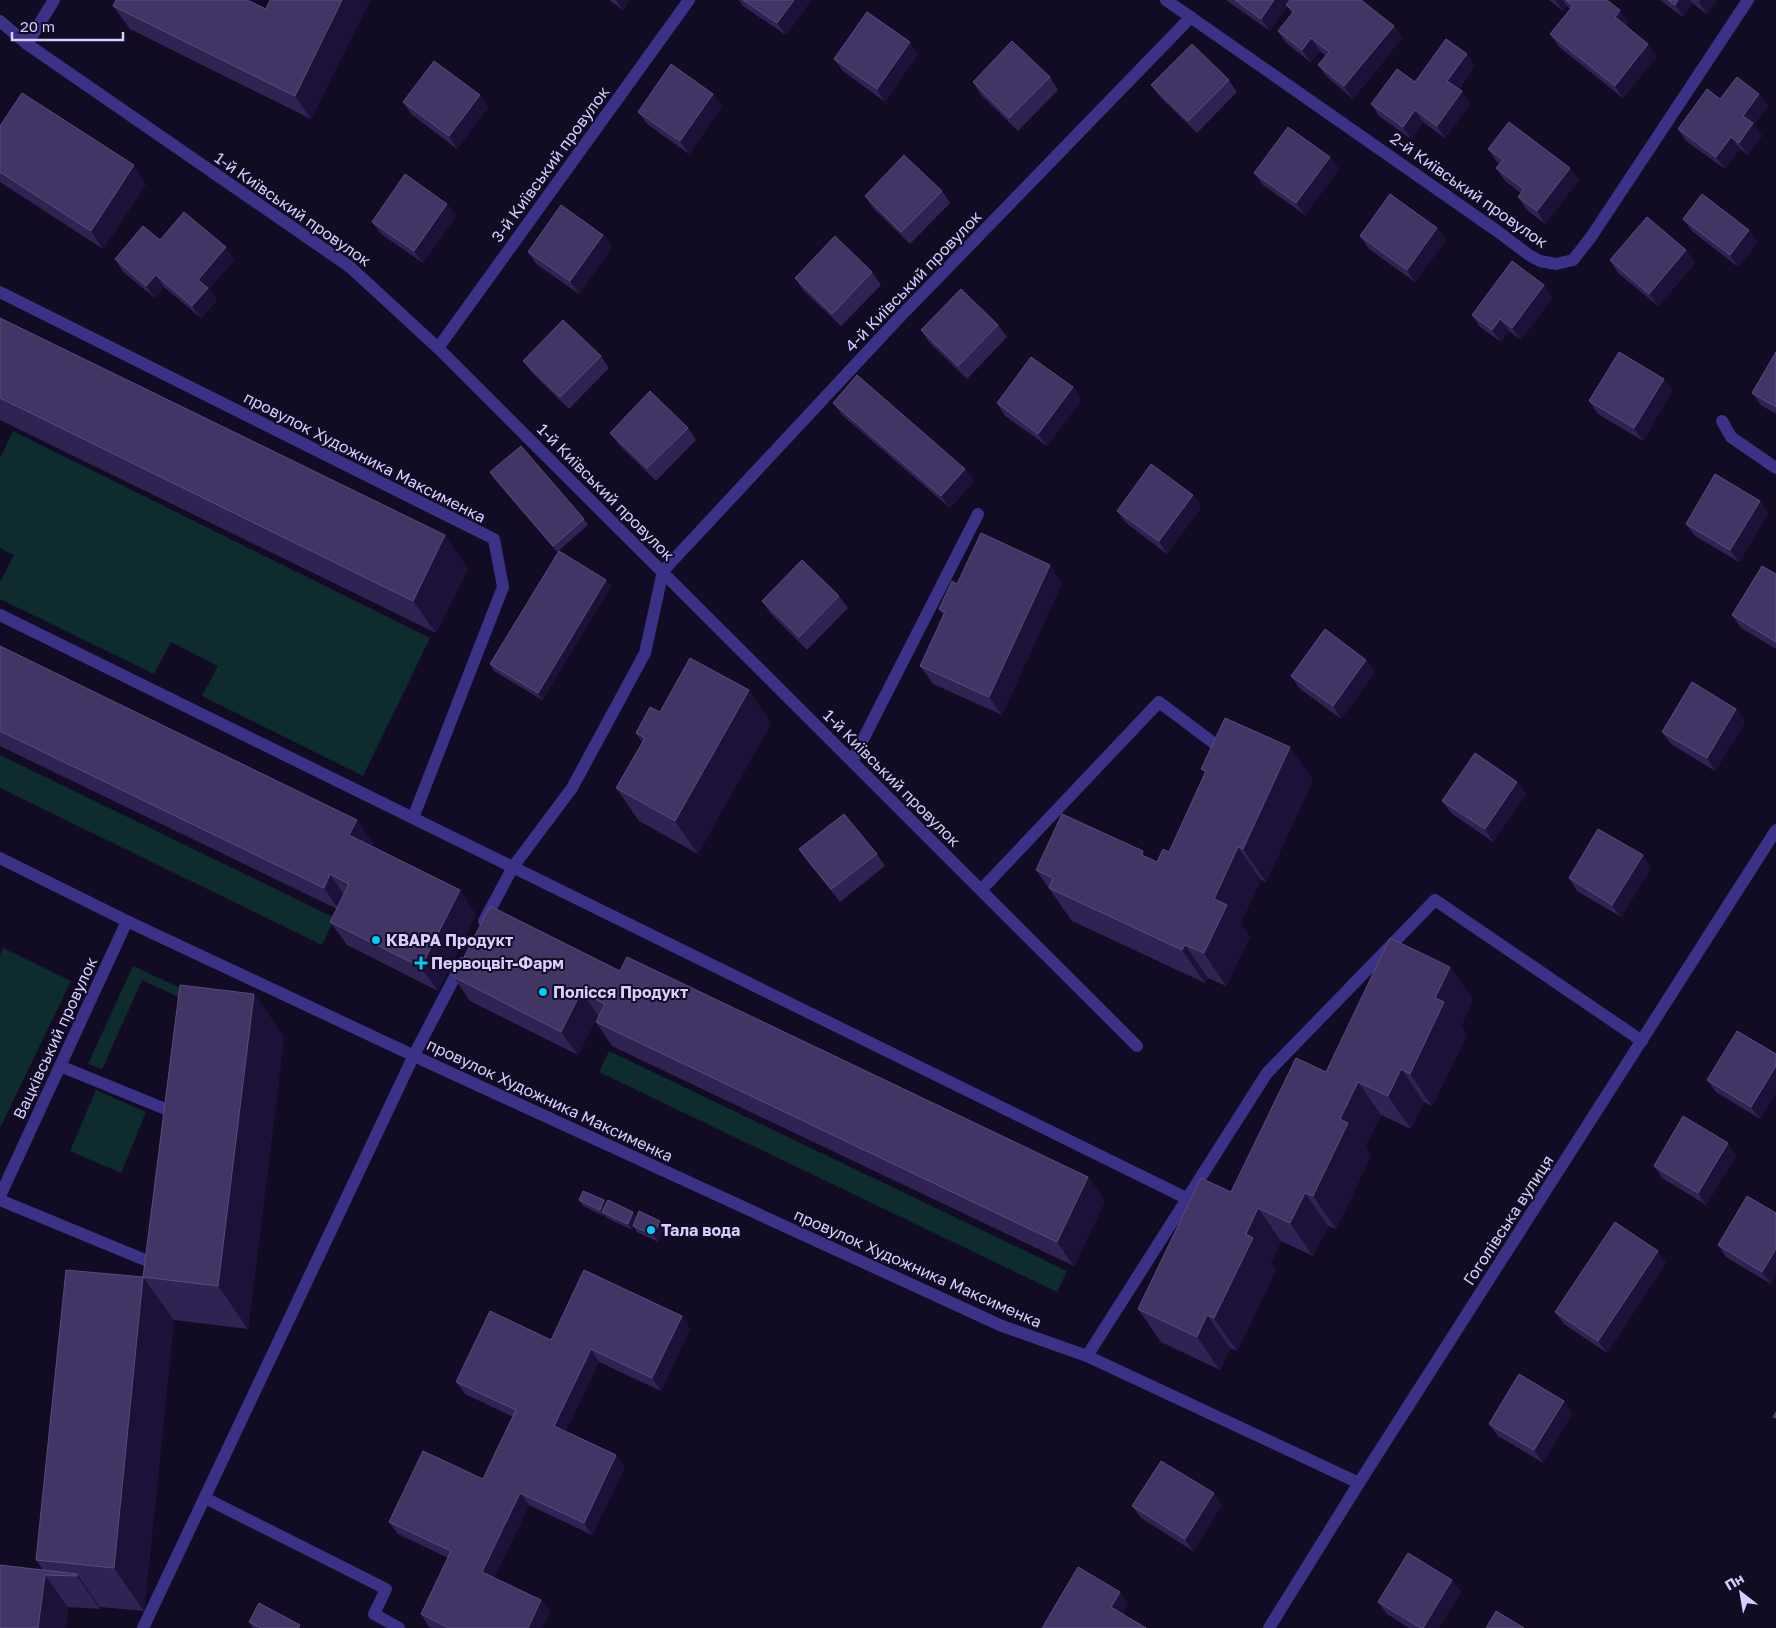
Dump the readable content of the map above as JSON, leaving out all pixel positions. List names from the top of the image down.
{
  "streets": {
    "street": [
      "3-й Київський провулок",
      "2-й Київський провулок",
      "1-й Київський провулок",
      "4-й Київський провулок",
      "провулок Художника Максименка",
      "Вацківський провулок",
      "Гоголівська вулиця"
    ]
  },
  "crossings": [
    ["3-й Київський провулок", "1-й Київський провулок"],
    ["2-й Київський провулок", "4-й Київський провулок"],
    ["1-й Київський провулок", "4-й Київський провулок"],
    ["провулок Художника Максименка", "Гоголівська вулиця"]
  ],
  "places": {
    "other": ["КВАРА Продукт", "Полісся Продукт", "Тала вода"],
    "health": ["Первоцвіт-Фарм"]
  },
  "scale_bar": "20 m",
  "north": "top left"
}
